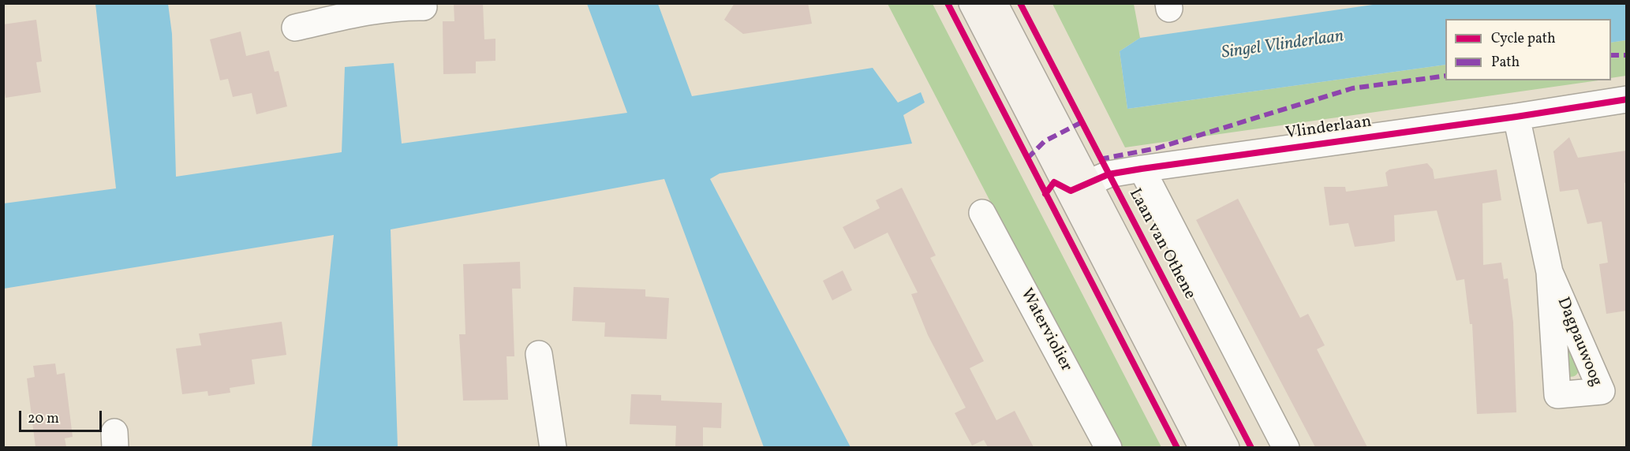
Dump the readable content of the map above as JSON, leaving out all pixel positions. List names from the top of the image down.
{
  "streets": {
    "street": ["Vlinderlaan", "Laan van Othene", "Waterviolier"]
  },
  "crossings": [
    ["Vlinderlaan", "Laan van Othene"]
  ],
  "water": ["Singel Vlinderlaan"],
  "legend": ["Cycle path", "Path"],
  "scale_bar": "20 m"
}
